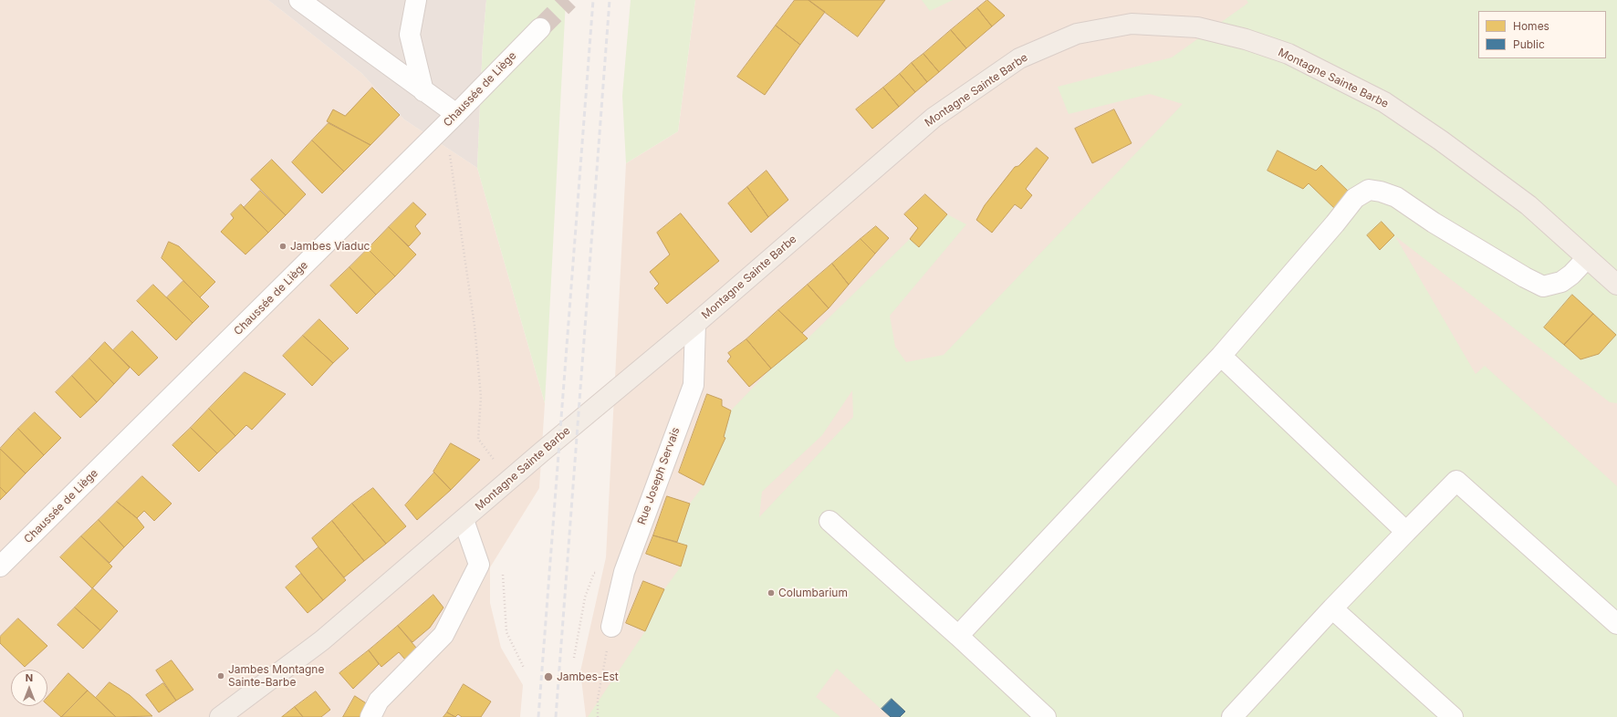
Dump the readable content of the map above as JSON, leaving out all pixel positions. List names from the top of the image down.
{
  "streets": {
    "main road": ["Montagne Sainte Barbe"],
    "street": ["Chaussée de Liège", "Rue Joseph Servais"]
  },
  "crossings": [
    ["Montagne Sainte Barbe", "Rue Joseph Servais"]
  ],
  "places": [
    "Jambes Viaduc",
    "Columbarium",
    "Jambes Montagne Sainte-Barbe",
    "Jambes-Est"
  ],
  "legend": ["Homes", "Public"],
  "north": "top"
}
